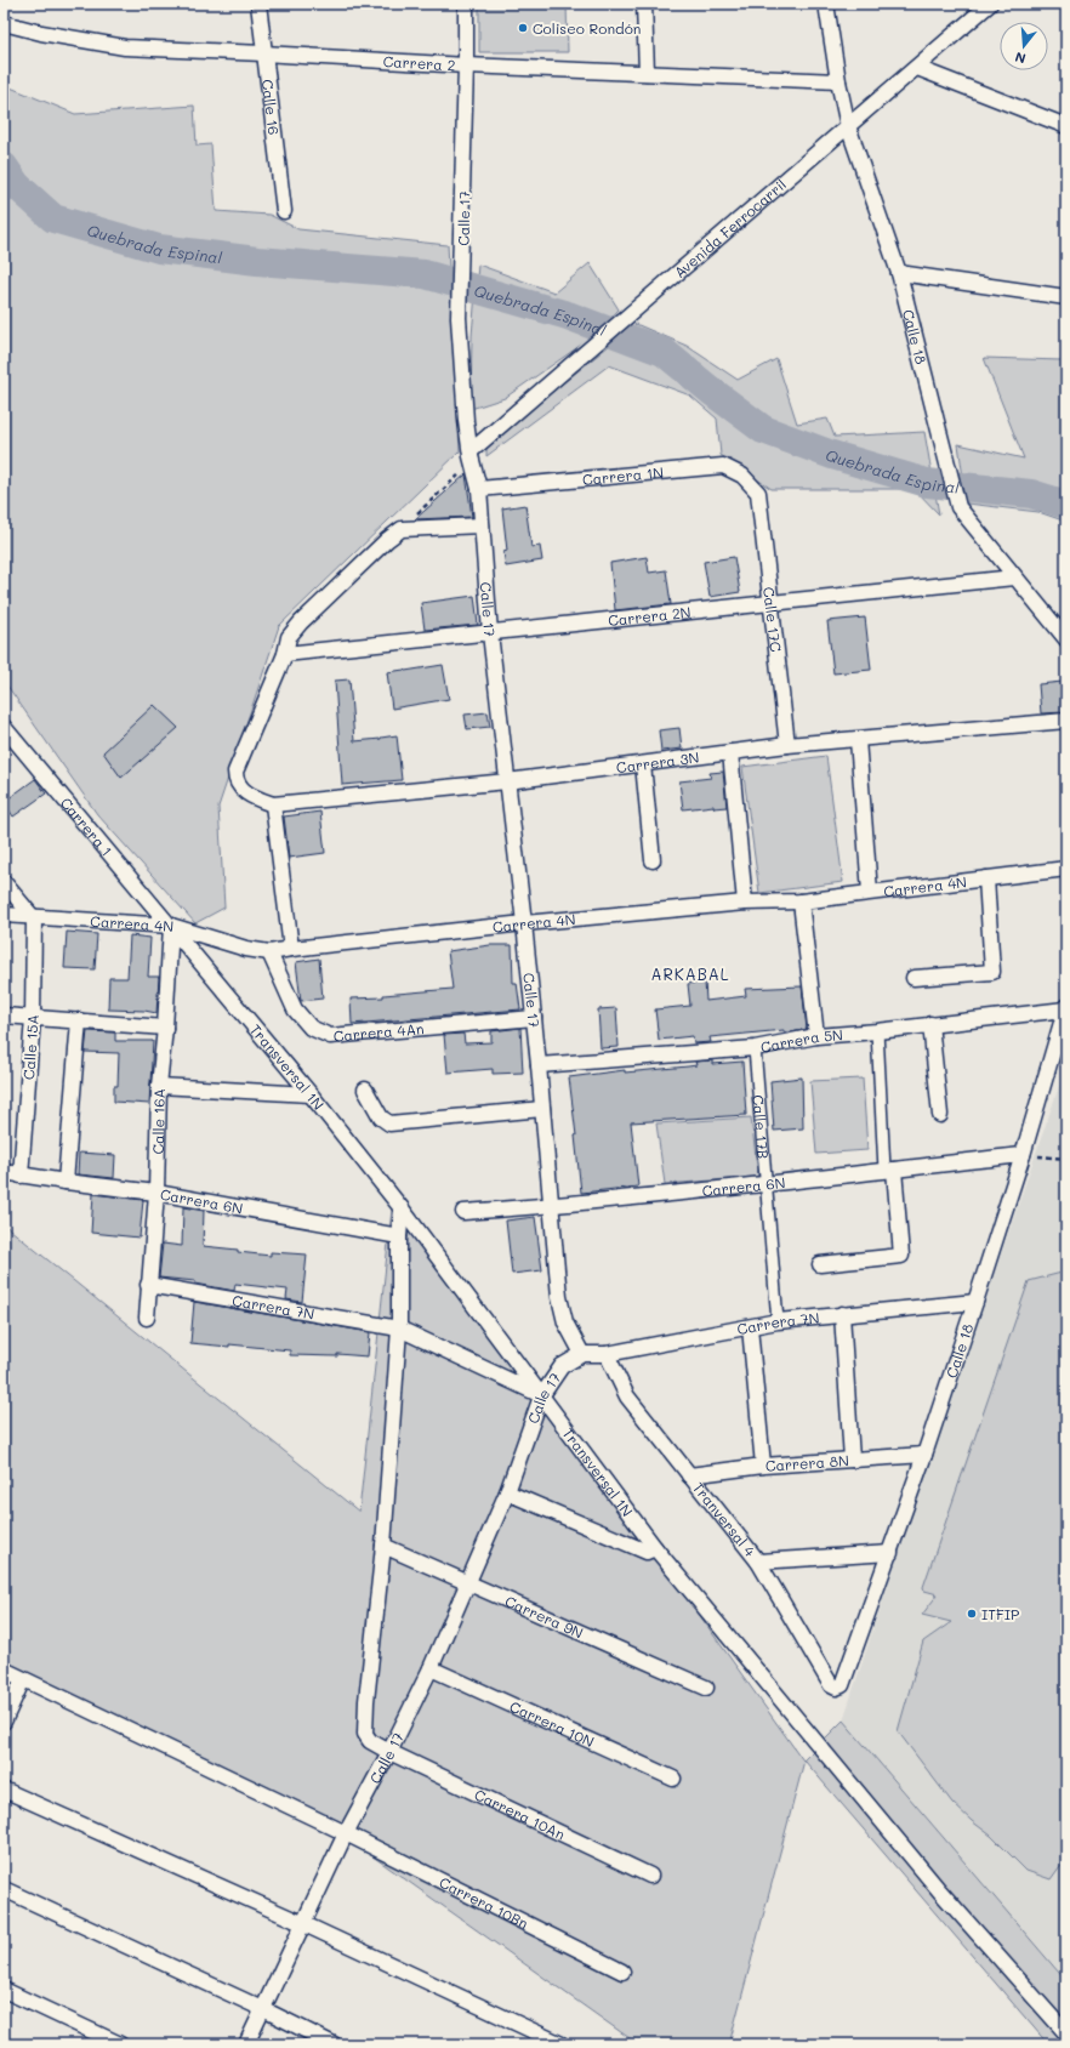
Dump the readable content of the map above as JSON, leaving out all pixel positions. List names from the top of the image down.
{
  "streets": {
    "street": [
      "Carrera 2",
      "Calle 16",
      "Calle 17",
      "Avenida Ferrocarril",
      "Calle 18",
      "Carrera 1N",
      "Carrera 2N",
      "Calle 17C",
      "Carrera 3N",
      "Carrera 1",
      "Carrera 4N",
      "Carrera 4An",
      "Carrera 5N",
      "Calle 15A",
      "Transversal 1N",
      "Calle 16A",
      "Calle 17B",
      "Carrera 6N",
      "Carrera 7N",
      "Carrera 8N",
      "Tranversal 4",
      "Carrera 9N",
      "Carrera 10N",
      "Carrera 10An",
      "Carrera 10Bn"
    ]
  },
  "crossings": [
    ["Carrera 2", "Calle 16"],
    ["Carrera 2", "Calle 17"],
    ["Carrera 2", "Calle 18"],
    ["Calle 17", "Avenida Ferrocarril"],
    ["Calle 17", "Carrera 1N"],
    ["Calle 17", "Carrera 2N"],
    ["Calle 17", "Carrera 3N"],
    ["Calle 17", "Carrera 4N"],
    ["Calle 17", "Carrera 4An"],
    ["Calle 17", "Carrera 5N"],
    ["Calle 17", "Transversal 1N"],
    ["Calle 17", "Carrera 6N"],
    ["Calle 17", "Carrera 7N"],
    ["Calle 17", "Carrera 9N"],
    ["Calle 17", "Carrera 10N"],
    ["Calle 17", "Carrera 10An"],
    ["Calle 17", "Carrera 10Bn"],
    ["Avenida Ferrocarril", "Calle 18"],
    ["Calle 18", "Carrera 2N"],
    ["Calle 18", "Carrera 5N"],
    ["Calle 18", "Carrera 6N"],
    ["Calle 18", "Carrera 7N"],
    ["Calle 18", "Carrera 8N"],
    ["Calle 18", "Tranversal 4"],
    ["Carrera 1N", "Calle 17C"],
    ["Carrera 2N", "Calle 17C"],
    ["Carrera 2N", "Carrera 3N"],
    ["Calle 17C", "Carrera 3N"],
    ["Carrera 1", "Carrera 4N"],
    ["Carrera 1", "Transversal 1N"],
    ["Carrera 1", "Calle 16A"],
    ["Carrera 4N", "Carrera 4An"],
    ["Carrera 4N", "Calle 15A"],
    ["Carrera 4N", "Transversal 1N"],
    ["Carrera 4N", "Calle 16A"],
    ["Carrera 5N", "Calle 17B"],
    ["Calle 15A", "Carrera 6N"],
    ["Transversal 1N", "Calle 16A"],
    ["Transversal 1N", "Carrera 7N"],
    ["Calle 16A", "Carrera 6N"],
    ["Calle 16A", "Carrera 7N"],
    ["Calle 17B", "Carrera 6N"],
    ["Calle 17B", "Carrera 7N"],
    ["Carrera 7N", "Tranversal 4"],
    ["Carrera 8N", "Tranversal 4"],
    ["Carrera 9N", "Carrera 10An"]
  ],
  "districts": ["ARKABAL"],
  "water": ["Quebrada Espinal"],
  "places": ["Coliseo Rondón", "ITFIP"],
  "north": "bottom"
}
